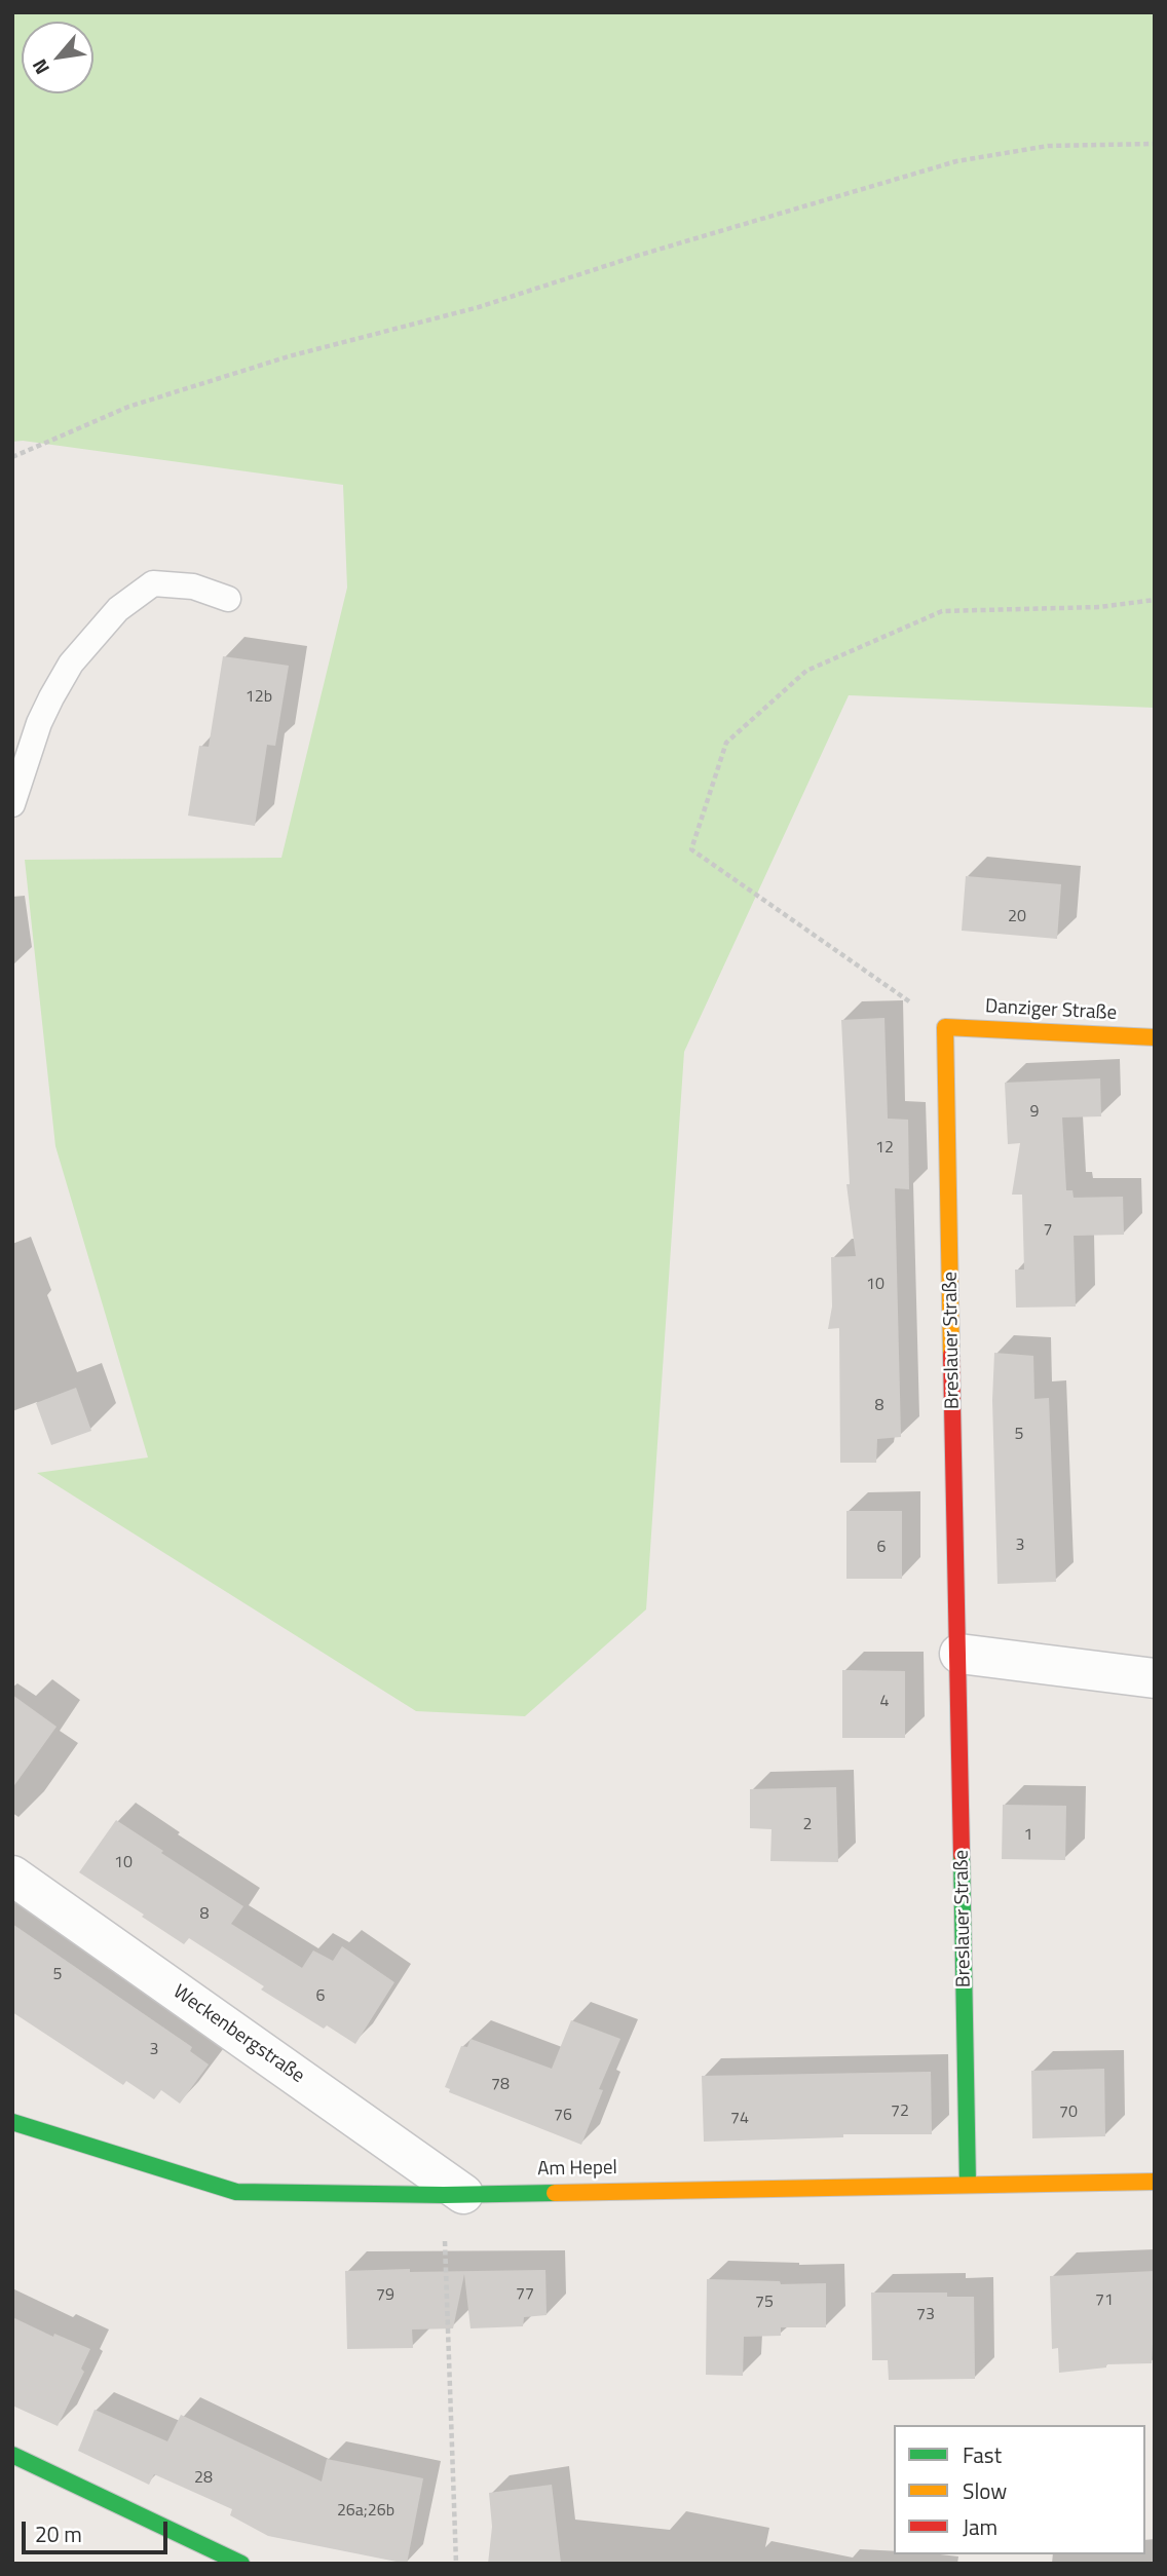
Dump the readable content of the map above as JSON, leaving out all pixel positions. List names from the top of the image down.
{
  "streets": {
    "street": [
      "Danziger Straße",
      "Breslauer Straße",
      "Weckenbergstraße",
      "Am Hepel"
    ]
  },
  "crossings": [
    ["Danziger Straße", "Breslauer Straße"],
    ["Breslauer Straße", "Am Hepel"],
    ["Weckenbergstraße", "Am Hepel"]
  ],
  "house_numbers": [
    "12b",
    "20",
    "9",
    "12",
    "7",
    "10",
    "8",
    "5",
    "3",
    "6",
    "4",
    "2",
    "1",
    "10",
    "8",
    "5",
    "6",
    "3",
    "78",
    "72",
    "70",
    "76",
    "74",
    "77",
    "79",
    "71",
    "75",
    "73",
    "28",
    "26a;26b"
  ],
  "legend": ["Fast", "Slow", "Jam"],
  "scale_bar": "20 m",
  "north": "bottom left"
}
